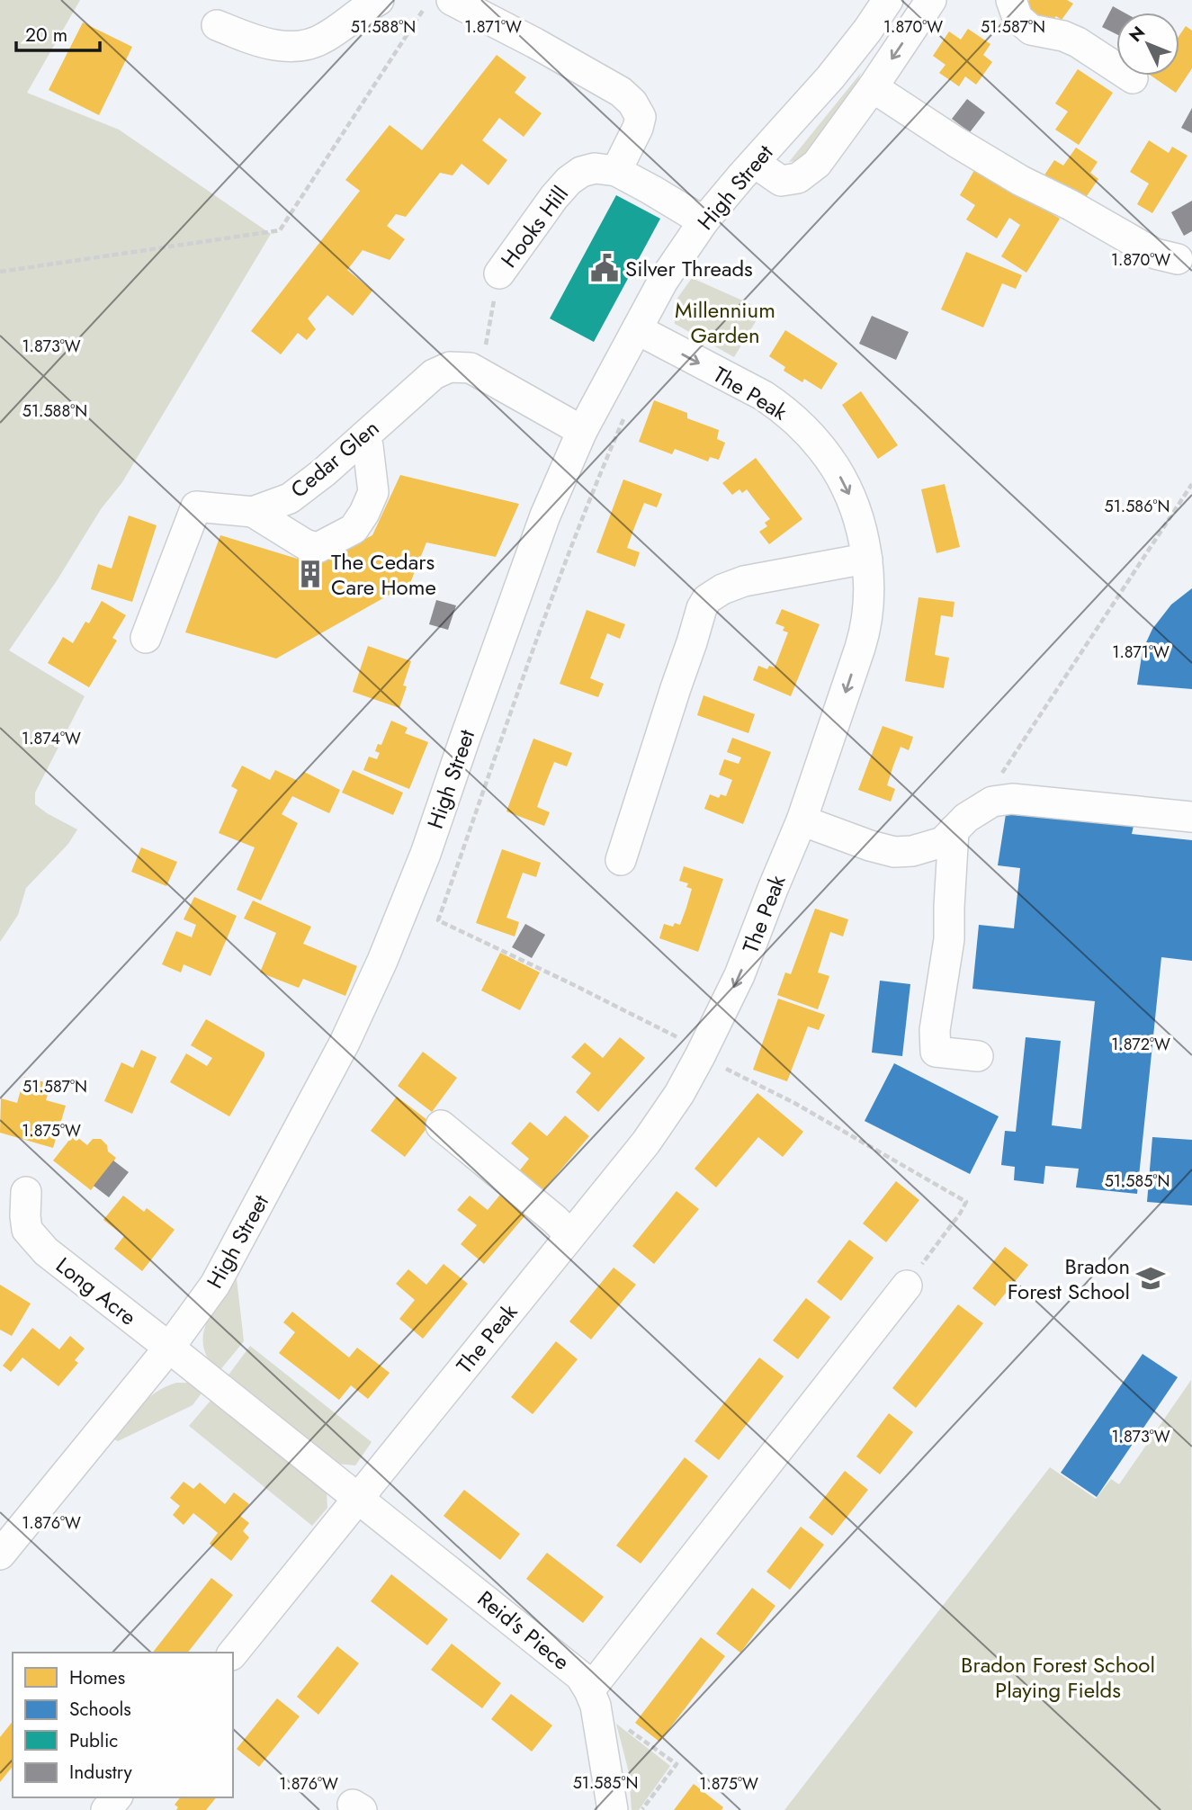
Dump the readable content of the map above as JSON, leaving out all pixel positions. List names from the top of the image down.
{
  "streets": {
    "street": [
      "High Street",
      "Hooks Hill",
      "The Peak",
      "Cedar Glen",
      "Long Acre",
      "Reid's Piece"
    ]
  },
  "crossings": [
    ["High Street", "Hooks Hill"],
    ["High Street", "The Peak"],
    ["High Street", "Cedar Glen"],
    ["High Street", "Long Acre"],
    ["High Street", "Reid's Piece"],
    ["The Peak", "Reid's Piece"],
    ["Long Acre", "Reid's Piece"]
  ],
  "one_way": ["The Peak"],
  "parks": ["Millennium Garden", "Bradon Forest School Playing Fields"],
  "places": {
    "public building": ["Silver Threads"],
    "building": ["The Cedars Care Home"],
    "school or university": ["Bradon Forest School"]
  },
  "legend": [
    "Homes",
    "Schools",
    "Public",
    "Industry"
  ],
  "scale_bar": "20 m",
  "north": "top left",
  "coordinates": [
    "1.871°W",
    "1.870°W",
    "51.588°N",
    "51.587°N",
    "1.873°W",
    "51.586°N",
    "1.874°W",
    "1.872°W",
    "1.875°W",
    "51.585°N",
    "1.876°W"
  ]
}
